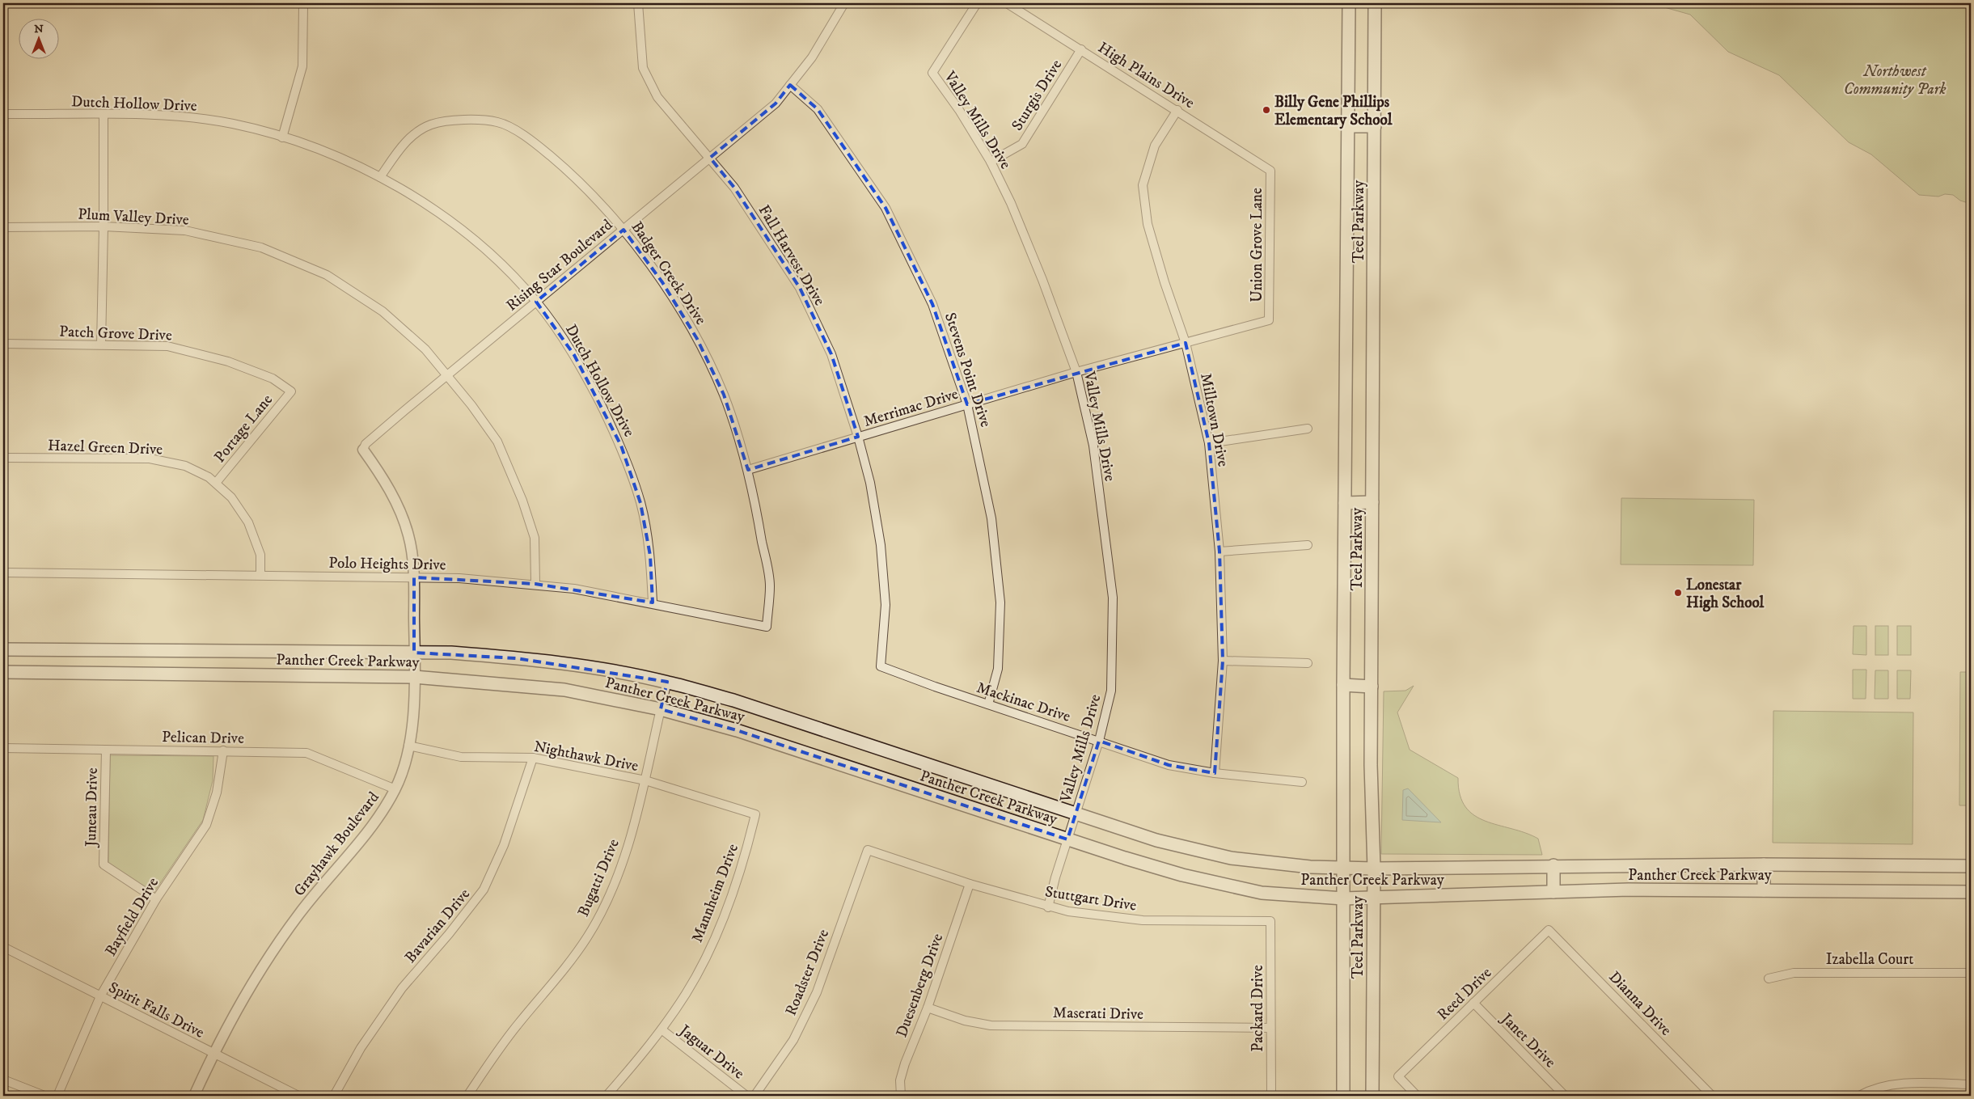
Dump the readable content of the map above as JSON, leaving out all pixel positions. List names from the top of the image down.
{
  "streets": {
    "main road": ["Teel Parkway", "Panther Creek Parkway"],
    "street": [
      "High Plains Drive",
      "Sturgis Drive",
      "Dutch Hollow Drive",
      "Valley Mills Drive",
      "Plum Valley Drive",
      "Union Grove Lane",
      "Fall Harvest Drive",
      "Rising Star Boulevard",
      "Badger Creek Drive",
      "Patch Grove Drive",
      "Stevens Point Drive",
      "Merrimac Drive",
      "Milltown Drive",
      "Portage Lane",
      "Hazel Green Drive",
      "Polo Heights Drive",
      "Mackinac Drive",
      "Pelican Drive",
      "Nighthawk Drive",
      "Juneau Drive",
      "Grayhawk Boulevard",
      "Bugatti Drive",
      "Mannheim Drive",
      "Stuttgart Drive",
      "Bayfield Drive",
      "Bavarian Drive",
      "Izabella Court",
      "Roadster Drive",
      "Duesenberg Drive",
      "Reed Drive",
      "Dianna Drive",
      "Packard Drive",
      "Spirit Falls Drive",
      "Maserati Drive",
      "Janet Drive",
      "Jaguar Drive"
    ]
  },
  "crossings": [
    ["High Plains Drive", "Sturgis Drive"],
    ["High Plains Drive", "Union Grove Lane"],
    ["High Plains Drive", "Milltown Drive"],
    ["Sturgis Drive", "Valley Mills Drive"],
    ["Dutch Hollow Drive", "Rising Star Boulevard"],
    ["Dutch Hollow Drive", "Badger Creek Drive"],
    ["Dutch Hollow Drive", "Polo Heights Drive"],
    ["Valley Mills Drive", "Merrimac Drive"],
    ["Valley Mills Drive", "Panther Creek Parkway"],
    ["Valley Mills Drive", "Mackinac Drive"],
    ["Valley Mills Drive", "Stuttgart Drive"],
    ["Plum Valley Drive", "Rising Star Boulevard"],
    ["Plum Valley Drive", "Polo Heights Drive"],
    ["Teel Parkway", "Panther Creek Parkway"],
    ["Union Grove Lane", "Merrimac Drive"],
    ["Fall Harvest Drive", "Rising Star Boulevard"],
    ["Fall Harvest Drive", "Merrimac Drive"],
    ["Fall Harvest Drive", "Mackinac Drive"],
    ["Rising Star Boulevard", "Badger Creek Drive"],
    ["Rising Star Boulevard", "Stevens Point Drive"],
    ["Rising Star Boulevard", "Grayhawk Boulevard"],
    ["Badger Creek Drive", "Merrimac Drive"],
    ["Badger Creek Drive", "Polo Heights Drive"],
    ["Patch Grove Drive", "Portage Lane"],
    ["Stevens Point Drive", "Merrimac Drive"],
    ["Stevens Point Drive", "Mackinac Drive"],
    ["Merrimac Drive", "Milltown Drive"],
    ["Milltown Drive", "Mackinac Drive"],
    ["Portage Lane", "Hazel Green Drive"],
    ["Hazel Green Drive", "Polo Heights Drive"],
    ["Polo Heights Drive", "Grayhawk Boulevard"],
    ["Panther Creek Parkway", "Grayhawk Boulevard"],
    ["Panther Creek Parkway", "Bugatti Drive"],
    ["Pelican Drive", "Juneau Drive"],
    ["Pelican Drive", "Grayhawk Boulevard"],
    ["Pelican Drive", "Bayfield Drive"],
    ["Nighthawk Drive", "Grayhawk Boulevard"],
    ["Nighthawk Drive", "Bugatti Drive"],
    ["Nighthawk Drive", "Mannheim Drive"],
    ["Nighthawk Drive", "Bavarian Drive"],
    ["Juneau Drive", "Bayfield Drive"],
    ["Grayhawk Boulevard", "Spirit Falls Drive"],
    ["Mannheim Drive", "Jaguar Drive"],
    ["Stuttgart Drive", "Roadster Drive"],
    ["Stuttgart Drive", "Duesenberg Drive"],
    ["Stuttgart Drive", "Packard Drive"],
    ["Bayfield Drive", "Spirit Falls Drive"],
    ["Duesenberg Drive", "Maserati Drive"],
    ["Reed Drive", "Dianna Drive"],
    ["Reed Drive", "Janet Drive"],
    ["Packard Drive", "Maserati Drive"]
  ],
  "parks": ["Northwest Community Park"],
  "places": ["Billy Gene Phillips Elementary School", "Lonestar High School"],
  "north": "top"
}
